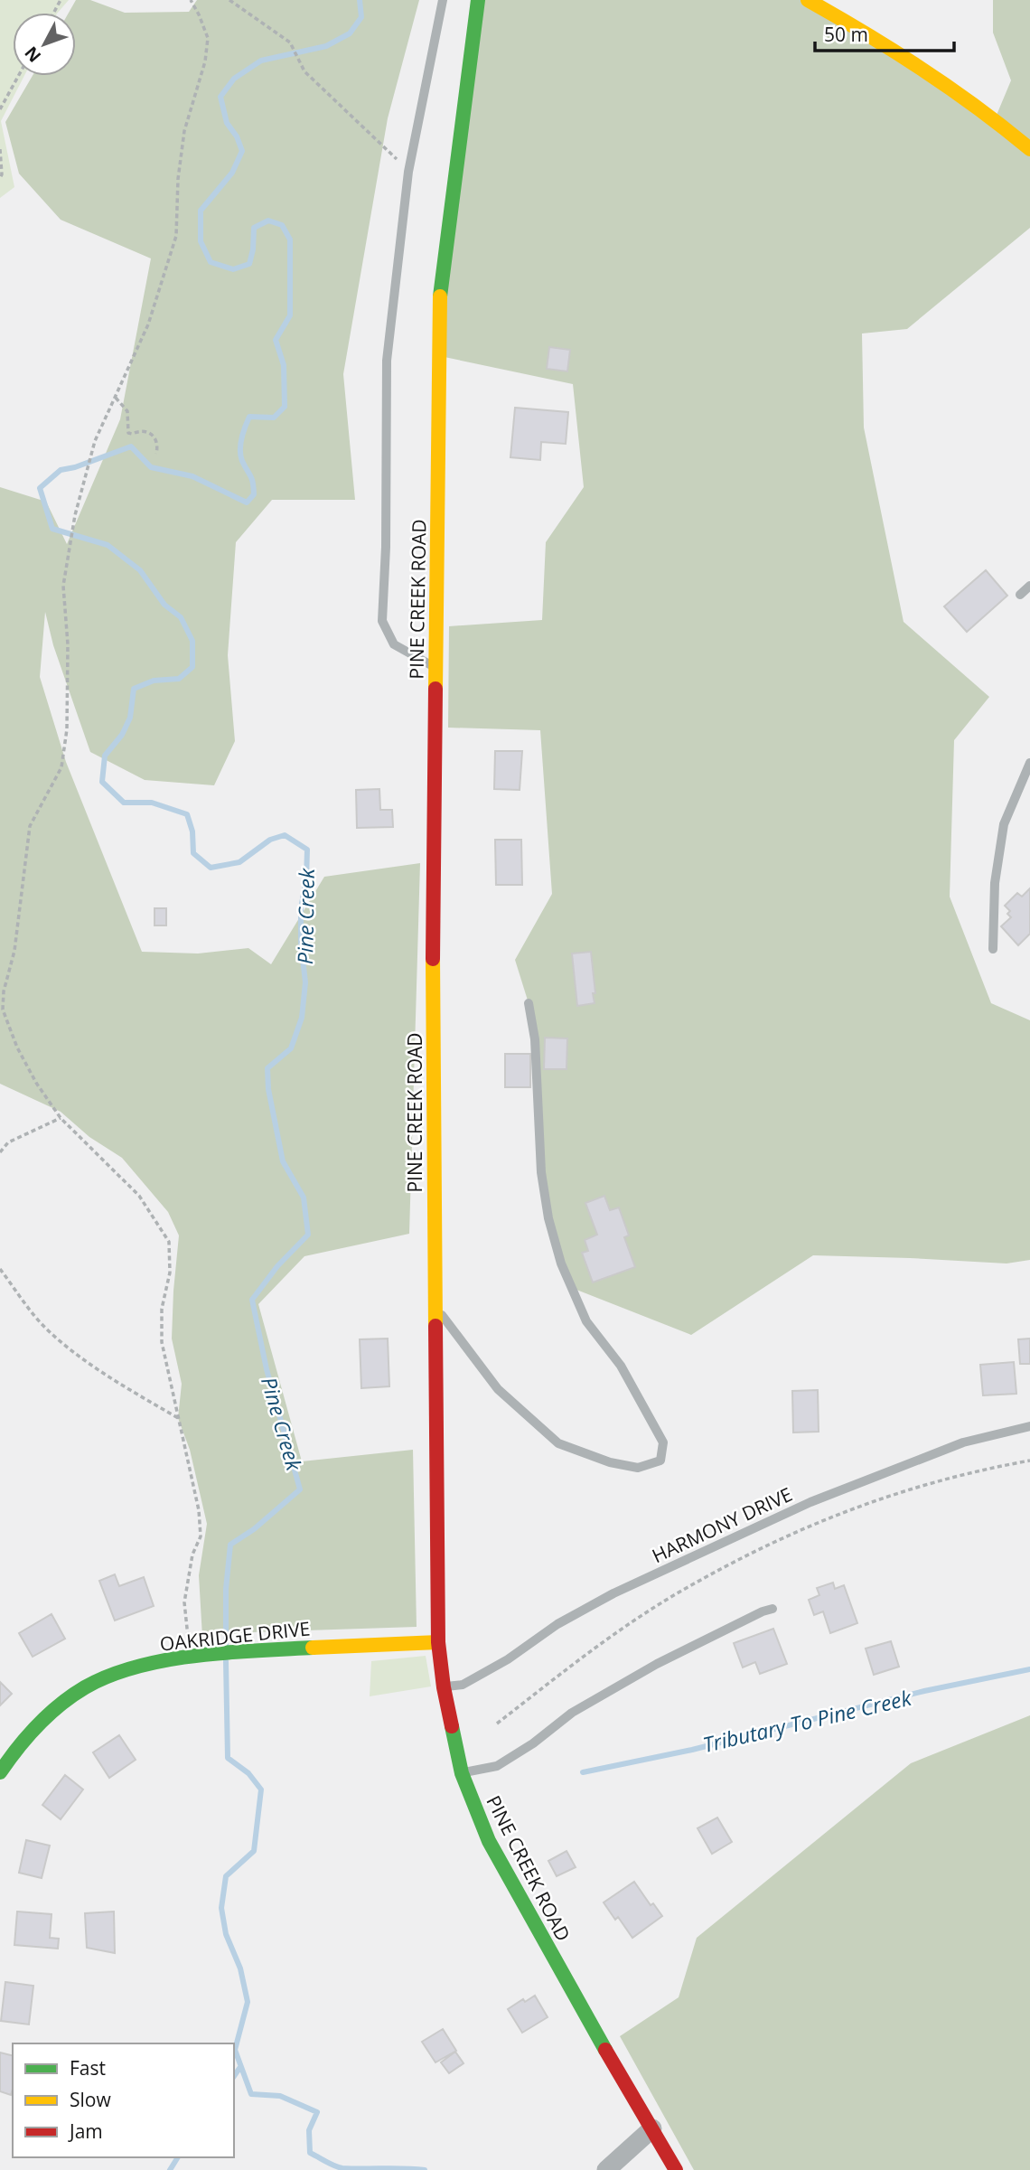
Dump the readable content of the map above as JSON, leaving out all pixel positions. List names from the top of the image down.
{
  "streets": {
    "street": ["PINE CREEK ROAD", "OAKRIDGE DRIVE"],
    "lane": ["HARMONY DRIVE"]
  },
  "crossings": [
    ["PINE CREEK ROAD", "HARMONY DRIVE"],
    ["PINE CREEK ROAD", "OAKRIDGE DRIVE"]
  ],
  "water": ["Pine Creek", "Tributary To Pine Creek"],
  "legend": ["Fast", "Slow", "Jam"],
  "scale_bar": "50 m",
  "north": "bottom left"
}
